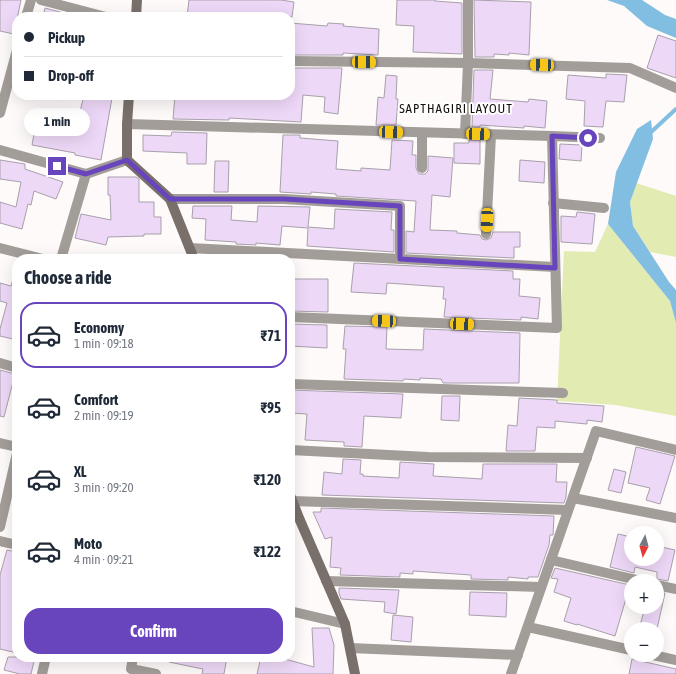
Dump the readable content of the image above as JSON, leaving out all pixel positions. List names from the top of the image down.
{
  "districts": ["SAPTHAGIRI LAYOUT"],
  "north": "bottom",
  "page": {
    "banner": ["Pickup", "Drop-off"],
    "bubble": "1 min",
    "heading": "Choose a ride",
    "list": [
      {
        "name": "Economy",
        "note": "1 min · 09:18",
        "value": "₹71"
      },
      {
        "name": "Comfort",
        "note": "2 min · 09:19",
        "value": "₹95"
      },
      {
        "name": "XL",
        "note": "3 min · 09:20",
        "value": "₹120"
      },
      {
        "name": "Moto",
        "note": "4 min · 09:21",
        "value": "₹122"
      }
    ],
    "map_buttons": ["+", "−"],
    "buttons": "Confirm"
  }
}
